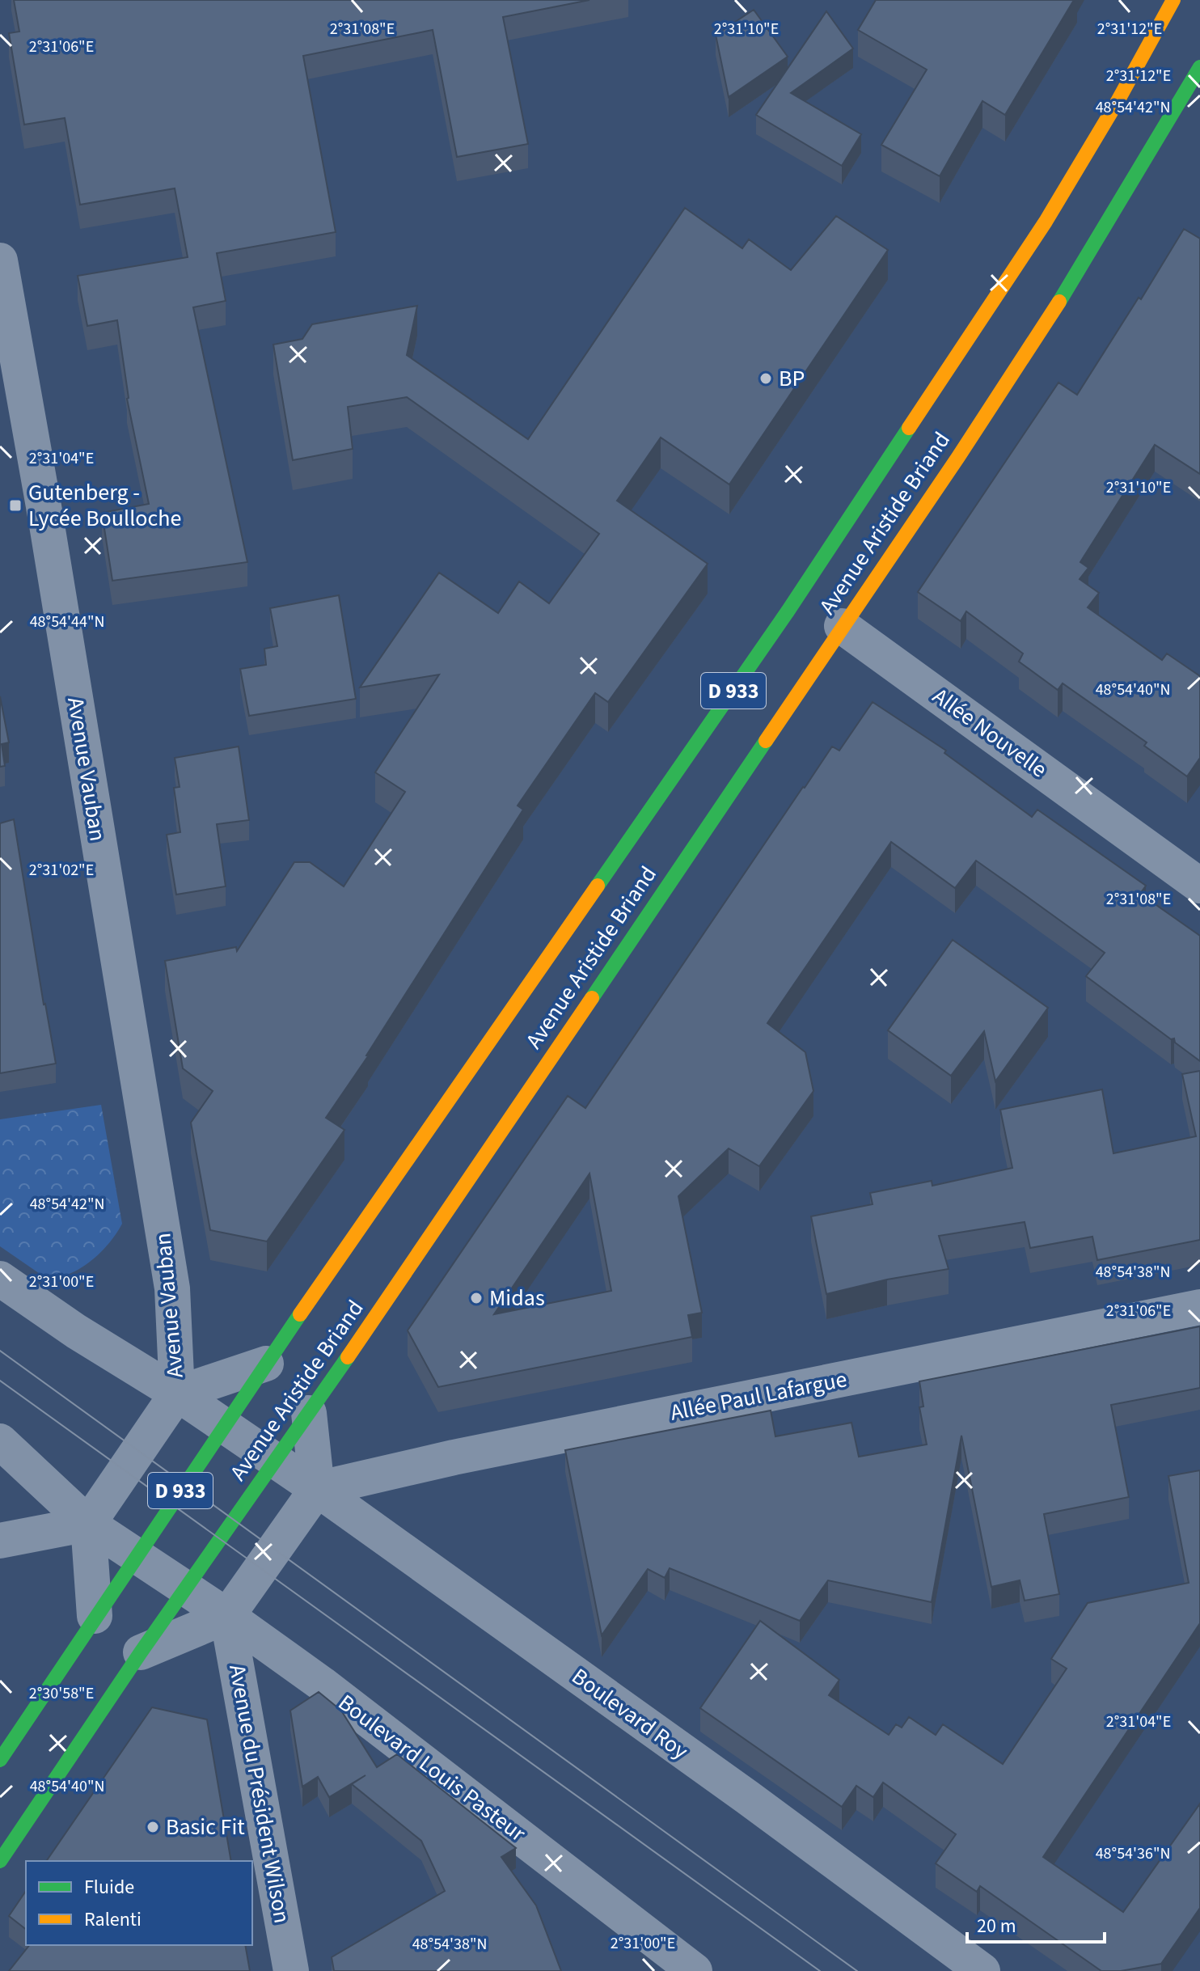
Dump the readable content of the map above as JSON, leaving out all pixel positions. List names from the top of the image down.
{
  "streets": {
    "main road": ["Avenue Aristide Briand", "D 933"],
    "street": [
      "Allée Nouvelle",
      "Avenue Vauban",
      "Allée Paul Lafargue",
      "Boulevard Roy",
      "Boulevard Louis Pasteur",
      "Avenue du Président Wilson"
    ]
  },
  "crossings": [
    ["Avenue Aristide Briand", "Allée Nouvelle"],
    ["Avenue Aristide Briand", "Boulevard Roy"],
    ["Avenue Aristide Briand", "Boulevard Louis Pasteur"],
    ["Avenue Vauban", "Boulevard Roy"],
    ["Allée Paul Lafargue", "Boulevard Roy"],
    ["Boulevard Louis Pasteur", "Avenue du Président Wilson"]
  ],
  "places": {
    "other": ["BP", "Midas", "Basic Fit"],
    "transit": ["Gutenberg - Lycée Boulloche"]
  },
  "legend": ["Fluide", "Ralenti"],
  "scale_bar": "20 m",
  "coordinates": [
    "2°31'10\"E",
    "2°31'08\"E",
    "2°31'12\"E",
    "2°31'06\"E",
    "48°54'42\"N",
    "2°31'04\"E",
    "48°54'44\"N",
    "48°54'40\"N",
    "2°31'02\"E",
    "48°54'38\"N",
    "2°31'00\"E",
    "2°30'58\"E",
    "48°54'36\"N"
  ]
}
